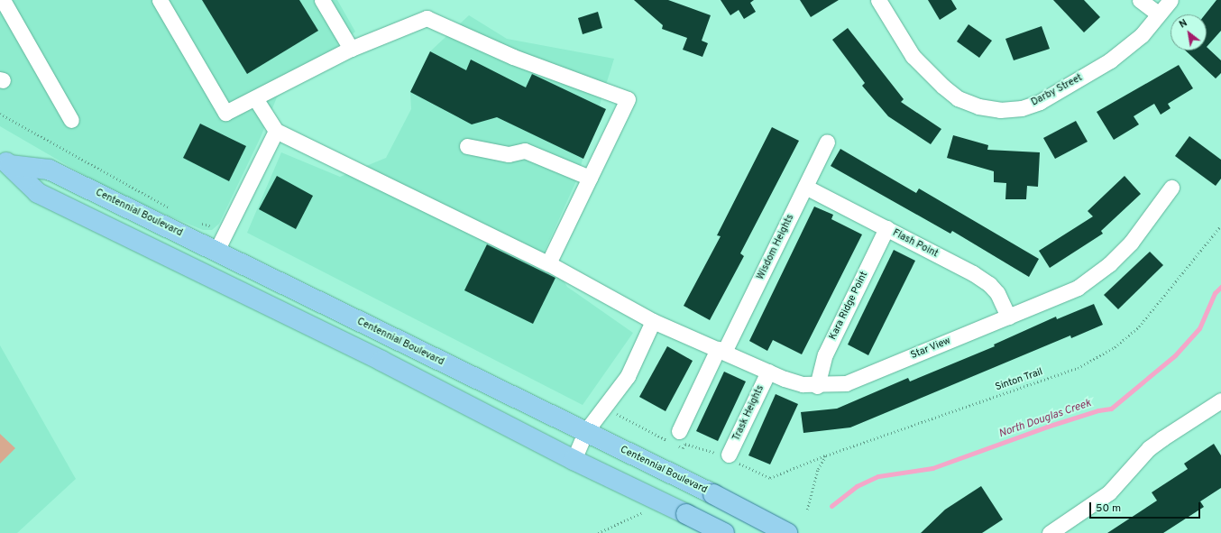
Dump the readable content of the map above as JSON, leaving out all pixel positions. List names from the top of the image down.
{
  "streets": {
    "main road": ["Centennial Boulevard"],
    "street": [
      "Darby Street",
      "Flash Point",
      "Wisdom Heights",
      "Kara Ridge Point",
      "Star View",
      "Trask Heights"
    ],
    "path": ["Sinton Trail"]
  },
  "crossings": [
    ["Flash Point", "Wisdom Heights"],
    ["Flash Point", "Kara Ridge Point"],
    ["Flash Point", "Star View"],
    ["Wisdom Heights", "Star View"],
    ["Kara Ridge Point", "Star View"],
    ["Star View", "Trask Heights"]
  ],
  "water": ["North Douglas Creek"],
  "scale_bar": "50 m",
  "north": "top left"
}
